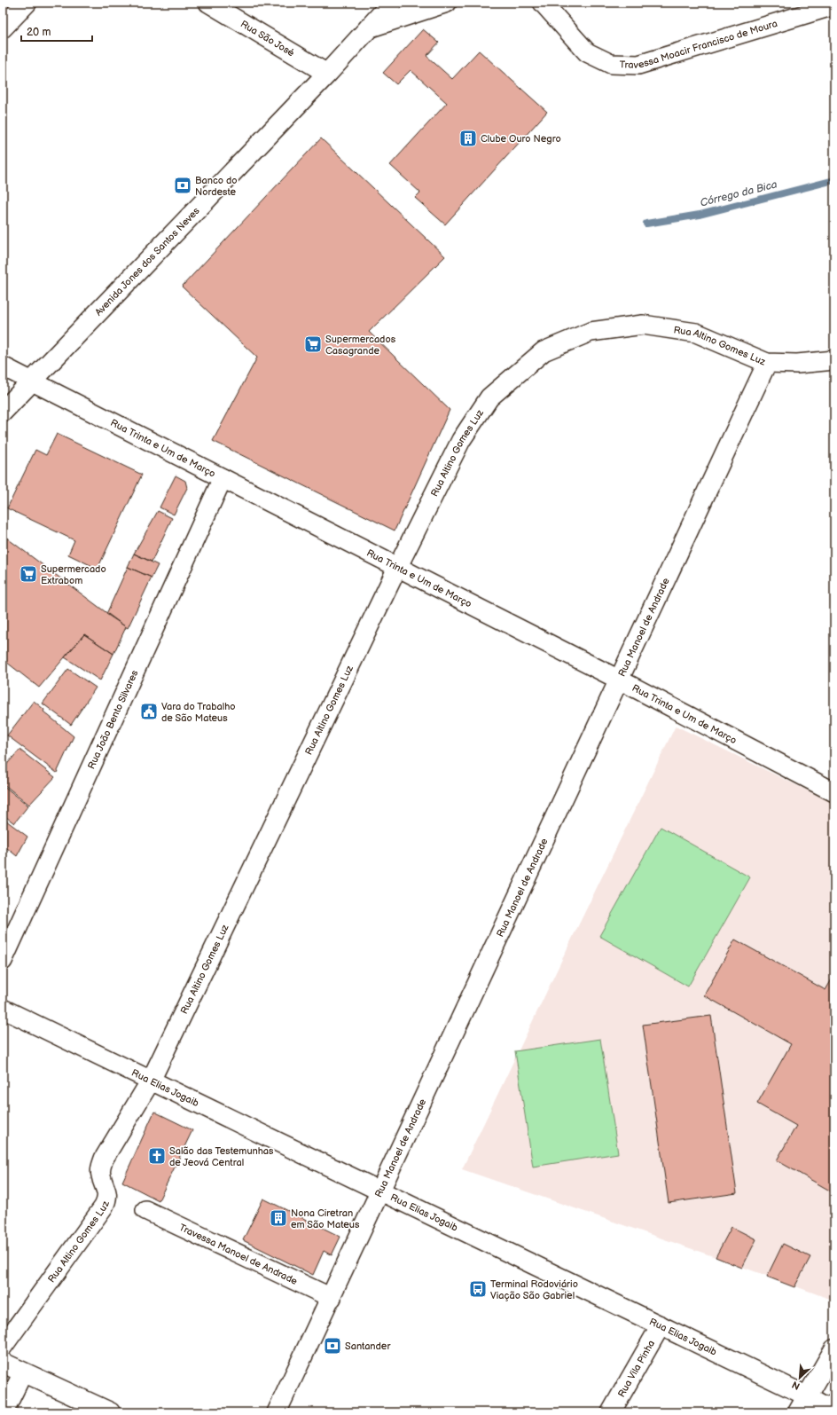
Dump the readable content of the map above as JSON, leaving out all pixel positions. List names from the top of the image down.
{
  "streets": {
    "street": [
      "Rua São José",
      "Travessa Moacir Francisco de Moura",
      "Avenida Jones dos Santos Neves",
      "Rua Altino Gomes Luz",
      "Rua Trinta e Um de Março",
      "Rua Manoel de Andrade",
      "Rua João Bento Silvares",
      "Rua Elias Jogaib",
      "Travessa Manoel de Andrade",
      "Rua Vila Pinha"
    ]
  },
  "crossings": [
    ["Rua São José", "Avenida Jones dos Santos Neves"],
    ["Avenida Jones dos Santos Neves", "Rua Trinta e Um de Março"],
    ["Rua Altino Gomes Luz", "Rua Trinta e Um de Março"],
    ["Rua Altino Gomes Luz", "Rua Manoel de Andrade"],
    ["Rua Altino Gomes Luz", "Rua Elias Jogaib"],
    ["Rua Trinta e Um de Março", "Rua Manoel de Andrade"],
    ["Rua Trinta e Um de Março", "Rua João Bento Silvares"],
    ["Rua Manoel de Andrade", "Rua Elias Jogaib"],
    ["Rua Manoel de Andrade", "Travessa Manoel de Andrade"],
    ["Rua Elias Jogaib", "Rua Vila Pinha"]
  ],
  "water": ["Córrego da Bica"],
  "places": {
    "building": ["Clube Ouro Negro", "Nona Ciretran em São Mateus"],
    "bank": ["Banco do Nordeste", "Santander"],
    "supermarket": ["Supermercados Casagrande", "Supermercado Extrabom"],
    "public building": ["Vara do Trabalho de São Mateus"],
    "church": ["Salão das Testemunhas de Jeová Central"],
    "bus stop": ["Terminal Rodoviário Viação São Gabriel"]
  },
  "scale_bar": "20 m",
  "north": "bottom left"
}
